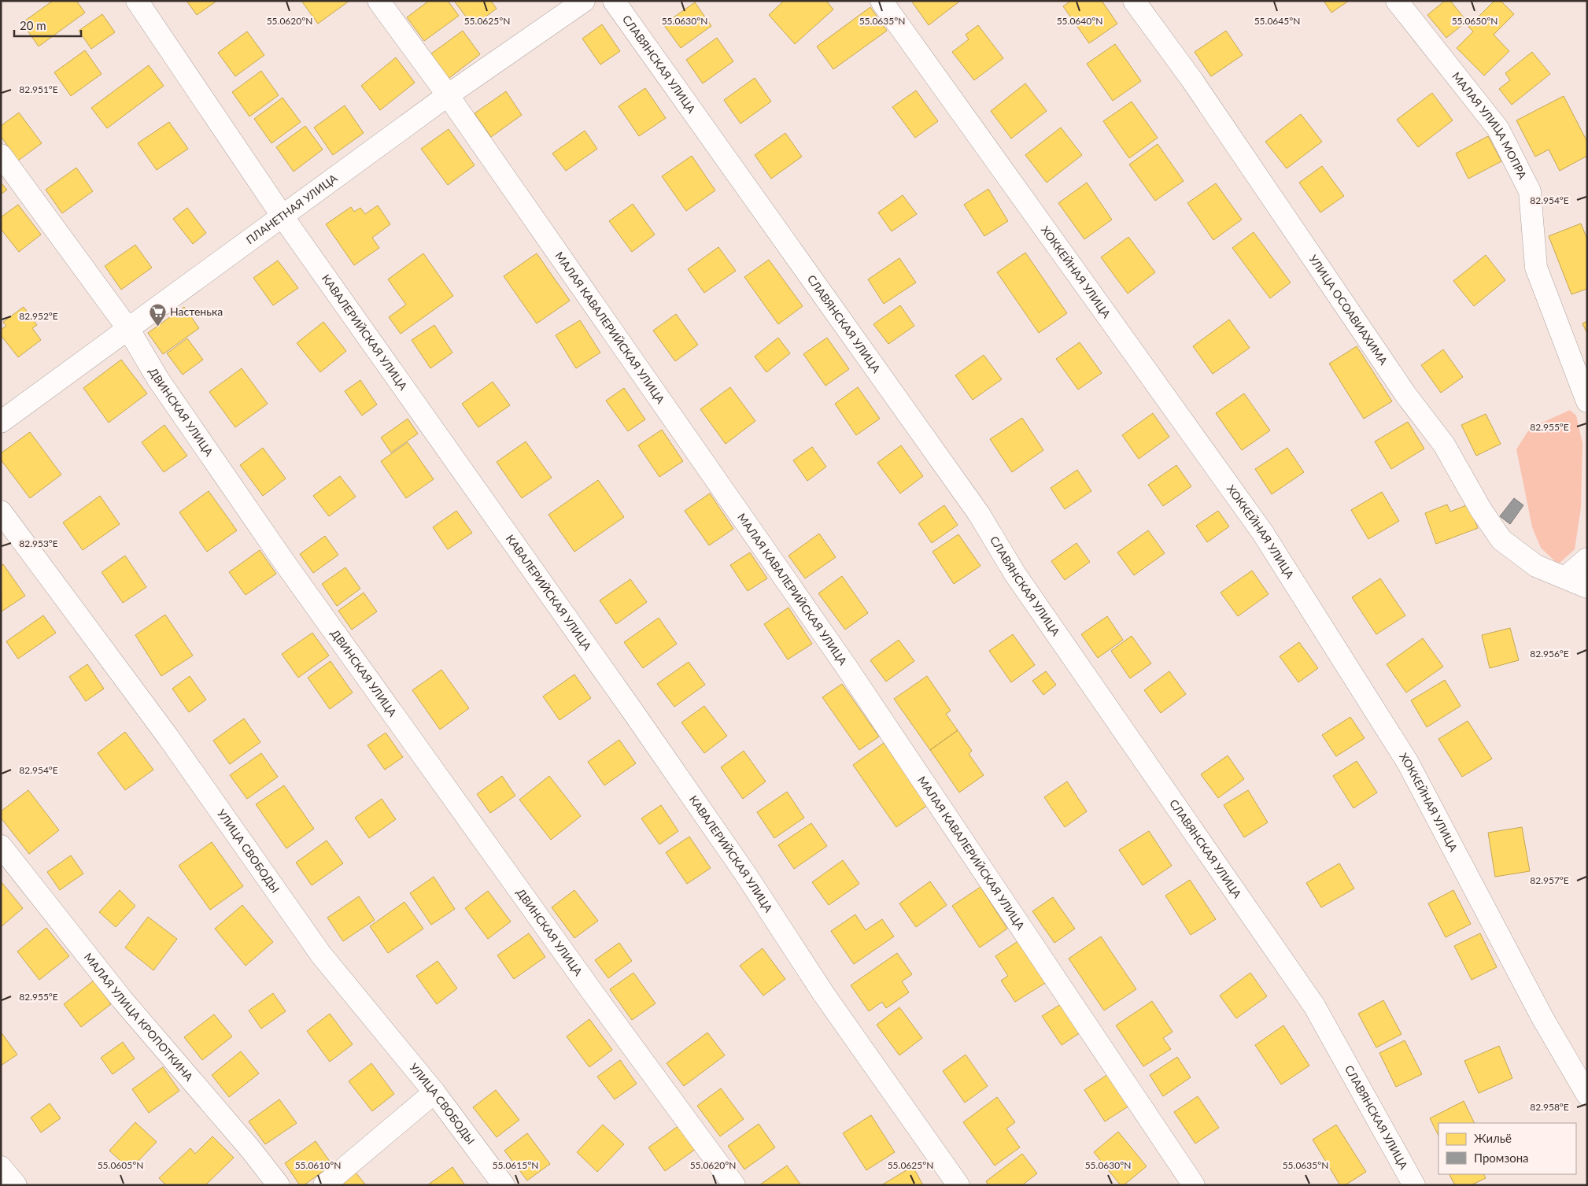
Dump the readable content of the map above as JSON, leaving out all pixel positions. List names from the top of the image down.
{
  "streets": {
    "street": [
      "СЛАВЯНСКАЯ УЛИЦА",
      "МАЛАЯ УЛИЦА МОПРА",
      "ПЛАНЕТНАЯ УЛИЦА",
      "ХОККЕЙНАЯ УЛИЦА",
      "УЛИЦА ОСОАВИАХИМА",
      "МАЛАЯ КАВАЛЕРИЙСКАЯ УЛИЦА",
      "КАВАЛЕРИЙСКАЯ УЛИЦА",
      "ДВИНСКАЯ УЛИЦА",
      "УЛИЦА СВОБОДЫ",
      "МАЛАЯ УЛИЦА КРОПОТКИНА"
    ]
  },
  "crossings": [
    ["ПЛАНЕТНАЯ УЛИЦА", "МАЛАЯ КАВАЛЕРИЙСКАЯ УЛИЦА"],
    ["ПЛАНЕТНАЯ УЛИЦА", "КАВАЛЕРИЙСКАЯ УЛИЦА"],
    ["ПЛАНЕТНАЯ УЛИЦА", "ДВИНСКАЯ УЛИЦА"]
  ],
  "places": {
    "supermarket": ["Настенька"]
  },
  "legend": ["Жильё", "Промзона"],
  "scale_bar": "20 m",
  "coordinates": [
    "55.0625°N",
    "55.0645°N",
    "55.0620°N",
    "55.0630°N",
    "55.0635°N",
    "55.0640°N",
    "55.0650°N",
    "82.951°E",
    "82.954°E",
    "82.952°E",
    "82.955°E",
    "82.953°E",
    "82.956°E",
    "82.957°E",
    "82.958°E",
    "55.0605°N",
    "55.0610°N",
    "55.0615°N"
  ]
}
